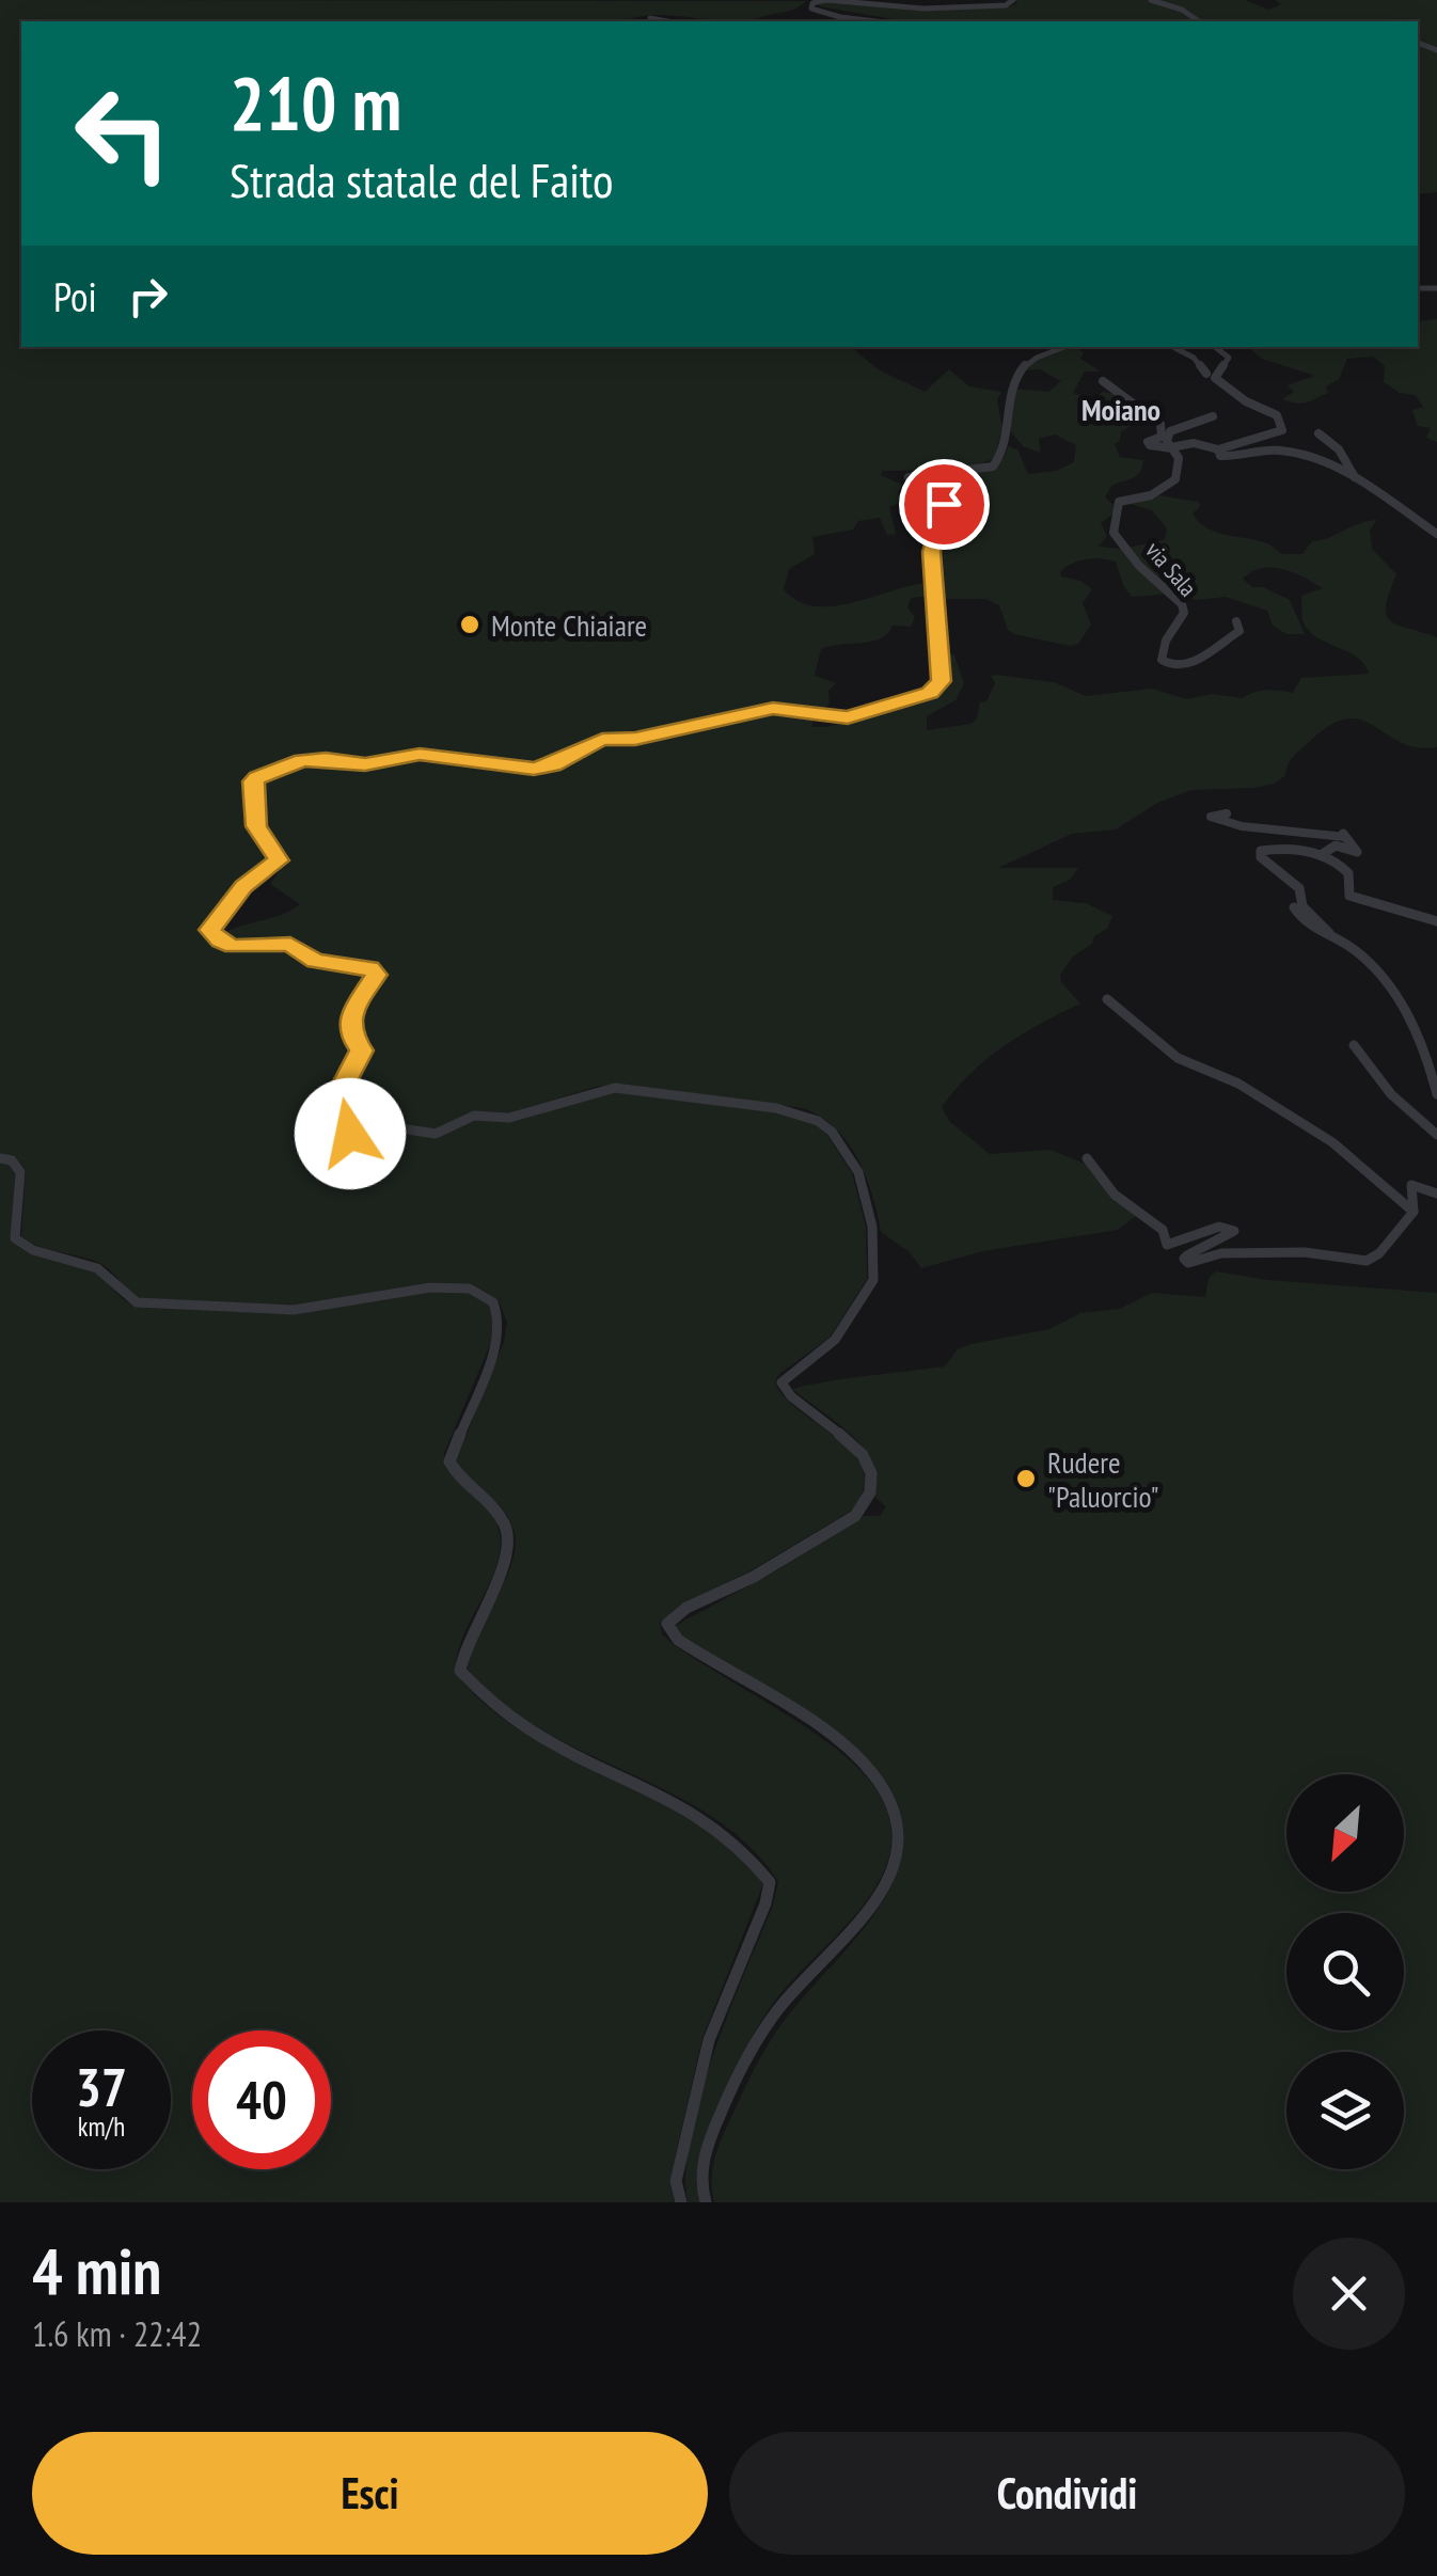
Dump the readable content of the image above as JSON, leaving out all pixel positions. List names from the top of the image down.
{
  "streets": {
    "street": ["via Sala"]
  },
  "districts": ["Moiano"],
  "places": ["Monte Chiaiare", "Rudere \"Paluorcio\""],
  "north": "bottom left",
  "page": {
    "turn": ["210 m", "Strada statale del Faito"],
    "then": "Poi",
    "speed": "37 km/h",
    "limit": "40",
    "heading": ["4 min", "1.6 km · 22:42"],
    "buttons": ["Esci", "Condividi"]
  }
}
